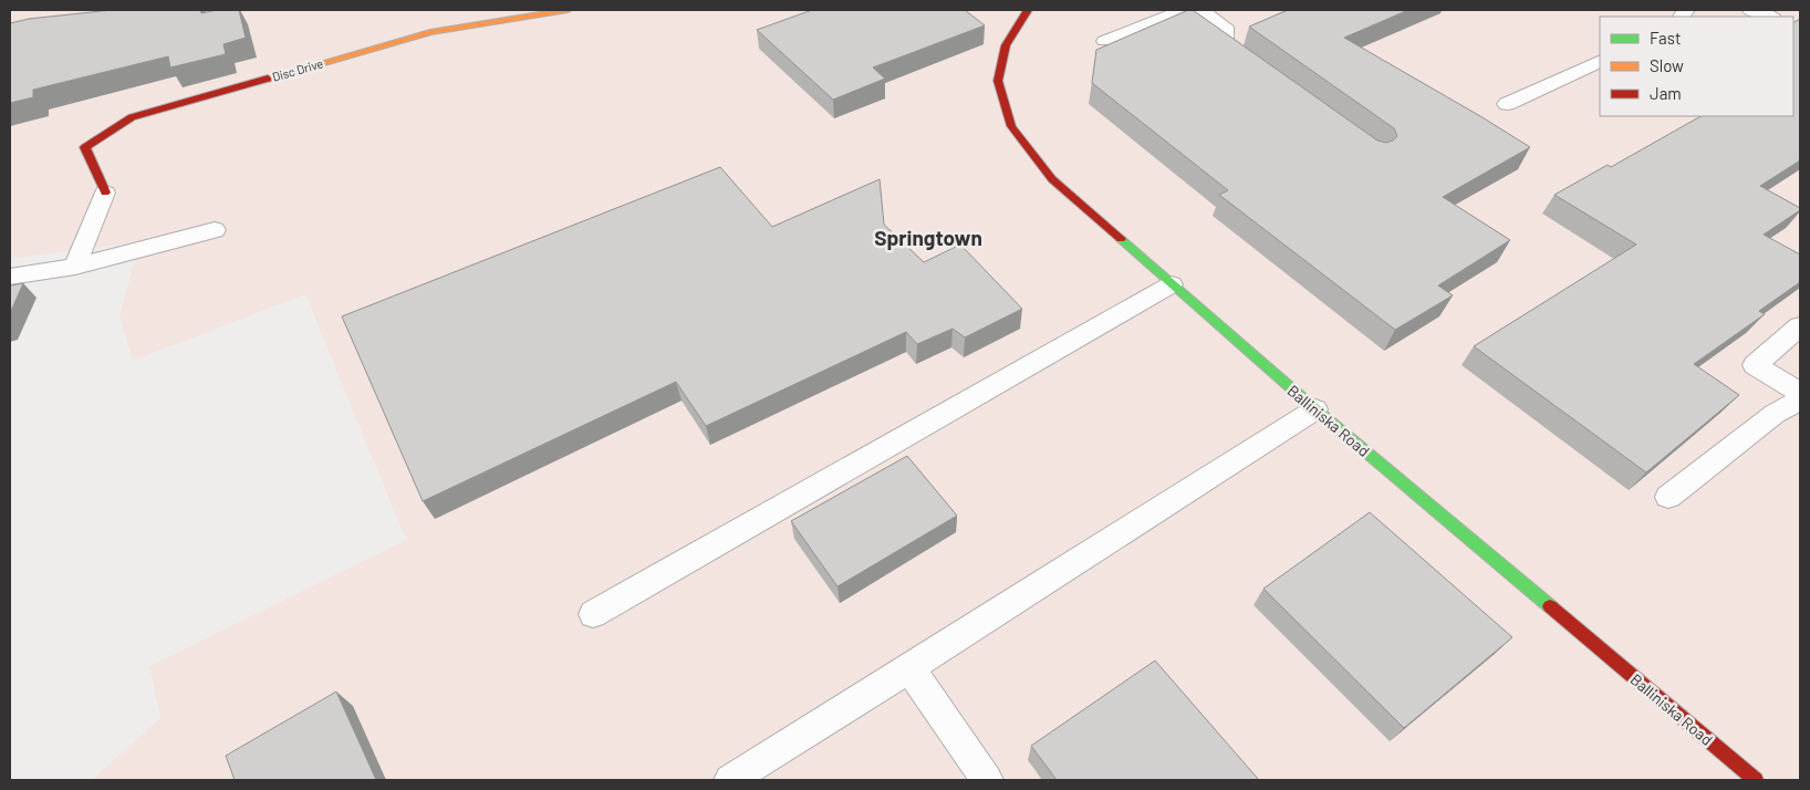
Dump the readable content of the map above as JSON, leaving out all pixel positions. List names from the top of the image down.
{
  "streets": {
    "street": ["Disc Drive", "Balliniska Road"]
  },
  "districts": ["Springtown"],
  "legend": ["Fast", "Slow", "Jam"]
}
